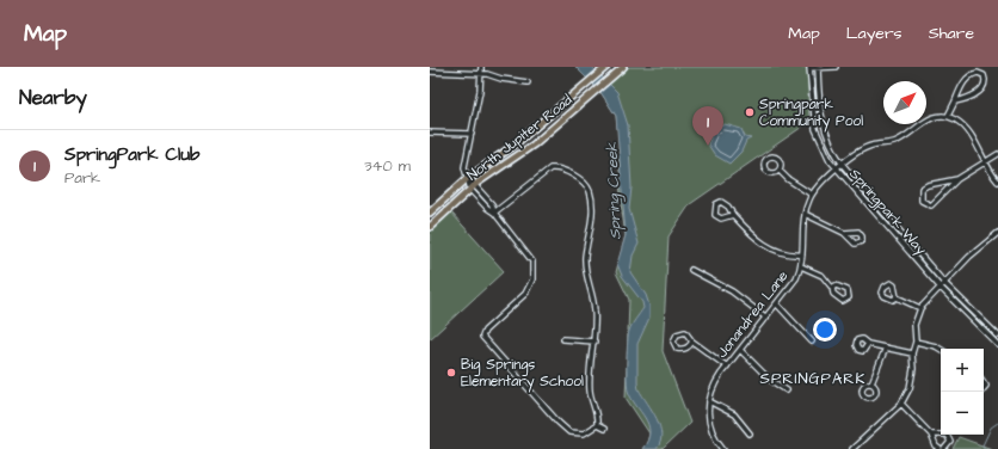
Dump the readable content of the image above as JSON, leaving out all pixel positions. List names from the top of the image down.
{
  "streets": {
    "main road": ["North Jupiter Road"],
    "street": ["Springpark Way", "Jonandrea Lane"]
  },
  "crossings": [
    ["Springpark Way", "Jonandrea Lane"]
  ],
  "districts": ["SPRINGPARK"],
  "water": ["Spring Creek"],
  "places": ["Springpark Community Pool", "Big Springs Elementary School"],
  "north": "top right",
  "page": {
    "header": "Map",
    "nav": ["Map", "Layers", "Share"],
    "heading": "Nearby",
    "pins": "1",
    "list": [
      {
        "mark": "1",
        "name": "SpringPark Club",
        "note": "Park",
        "value": "340 m"
      }
    ],
    "map_buttons": ["+", "−"]
  }
}
